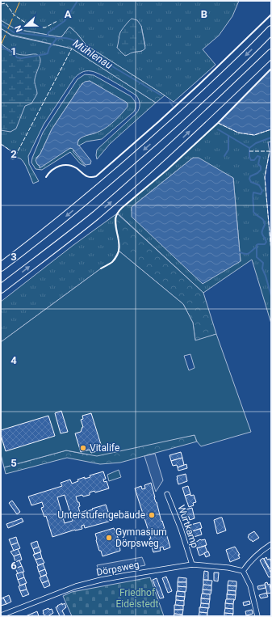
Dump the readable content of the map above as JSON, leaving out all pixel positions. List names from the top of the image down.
{
  "streets": {
    "street": ["Wurtkamp", "Dörpsweg"]
  },
  "crossings": [
    ["Wurtkamp", "Dörpsweg"]
  ],
  "water": ["Mühlenau"],
  "parks": ["Friedhof Eidelstedt"],
  "places": ["Vitalife", "Unterstufengebäude", "Gymnasium Dörpsweg"],
  "north": "left",
  "grid": {
    "columns": ["A", "B"],
    "rows": [
      "1",
      "2",
      "3",
      "4",
      "5",
      "6"
    ]
  }
}
